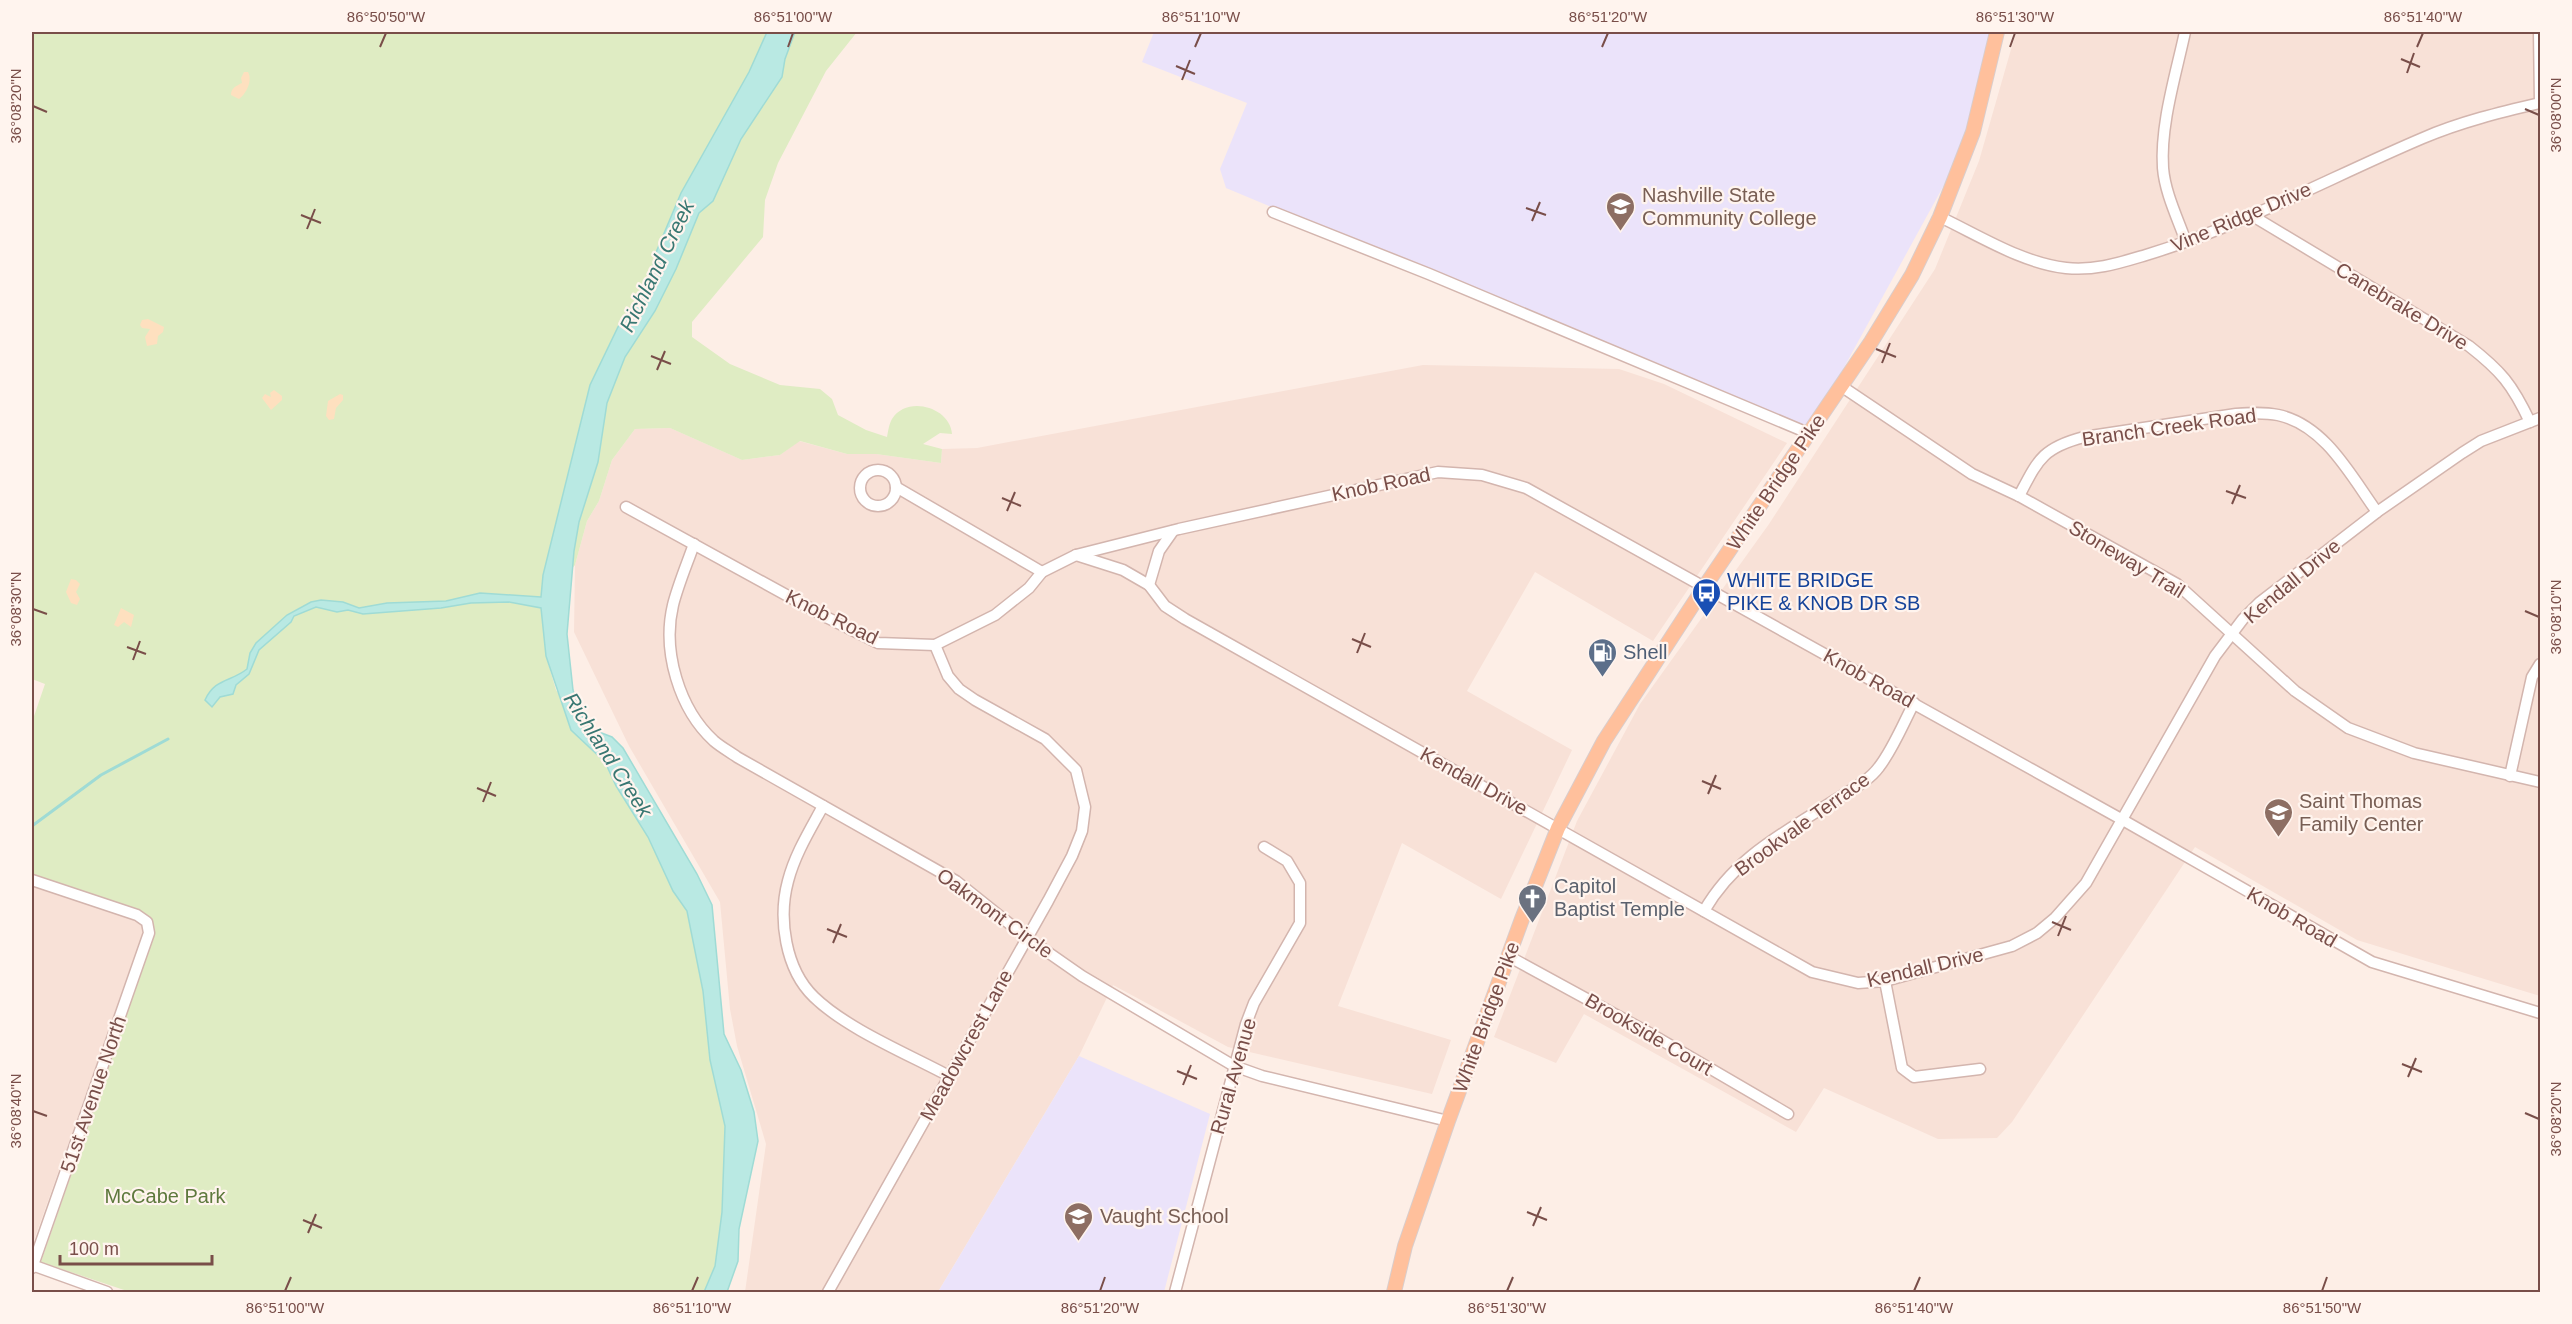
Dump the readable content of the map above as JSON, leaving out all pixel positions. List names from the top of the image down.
{
  "streets": {
    "main road": ["White Bridge Pike"],
    "street": [
      "Vine Ridge Drive",
      "Canebrake Drive",
      "Branch Creek Road",
      "Knob Road",
      "Stoneway Trail",
      "Kendall Drive",
      "Brookvale Terrace",
      "Oakmont Circle",
      "Brookside Court",
      "Meadowcrest Lane",
      "Rural Avenue",
      "51st Avenue North"
    ]
  },
  "crossings": [
    ["Vine Ridge Drive", "Canebrake Drive"],
    ["Vine Ridge Drive", "White Bridge Pike"],
    ["Canebrake Drive", "Kendall Drive"],
    ["Branch Creek Road", "Stoneway Trail"],
    ["Branch Creek Road", "Kendall Drive"],
    ["White Bridge Pike", "Knob Road"],
    ["White Bridge Pike", "Stoneway Trail"],
    ["White Bridge Pike", "Kendall Drive"],
    ["White Bridge Pike", "Oakmont Circle"],
    ["White Bridge Pike", "Brookside Court"],
    ["Knob Road", "Kendall Drive"],
    ["Knob Road", "Brookvale Terrace"],
    ["Knob Road", "Oakmont Circle"],
    ["Knob Road", "Meadowcrest Lane"],
    ["Stoneway Trail", "Kendall Drive"],
    ["Kendall Drive", "Brookvale Terrace"],
    ["Oakmont Circle", "Meadowcrest Lane"],
    ["Oakmont Circle", "Rural Avenue"]
  ],
  "water": ["Richland Creek"],
  "parks": ["McCabe Park"],
  "places": {
    "school or university": ["Nashville State Community College", "Saint Thomas Family Center", "Vaught School"],
    "bus stop": ["WHITE BRIDGE PIKE & KNOB DR SB"],
    "fuel station": ["Shell"],
    "church": ["Capitol Baptist Temple"]
  },
  "scale_bar": "100 m",
  "coordinates": [
    "86°50'50\"W",
    "86°51'00\"W",
    "86°51'10\"W",
    "86°51'20\"W",
    "86°51'30\"W",
    "86°51'40\"W",
    "36°08'20\"N",
    "36°08'00\"N",
    "36°08'30\"N",
    "36°08'10\"N",
    "36°08'40\"N",
    "86°51'50\"W"
  ]
}
